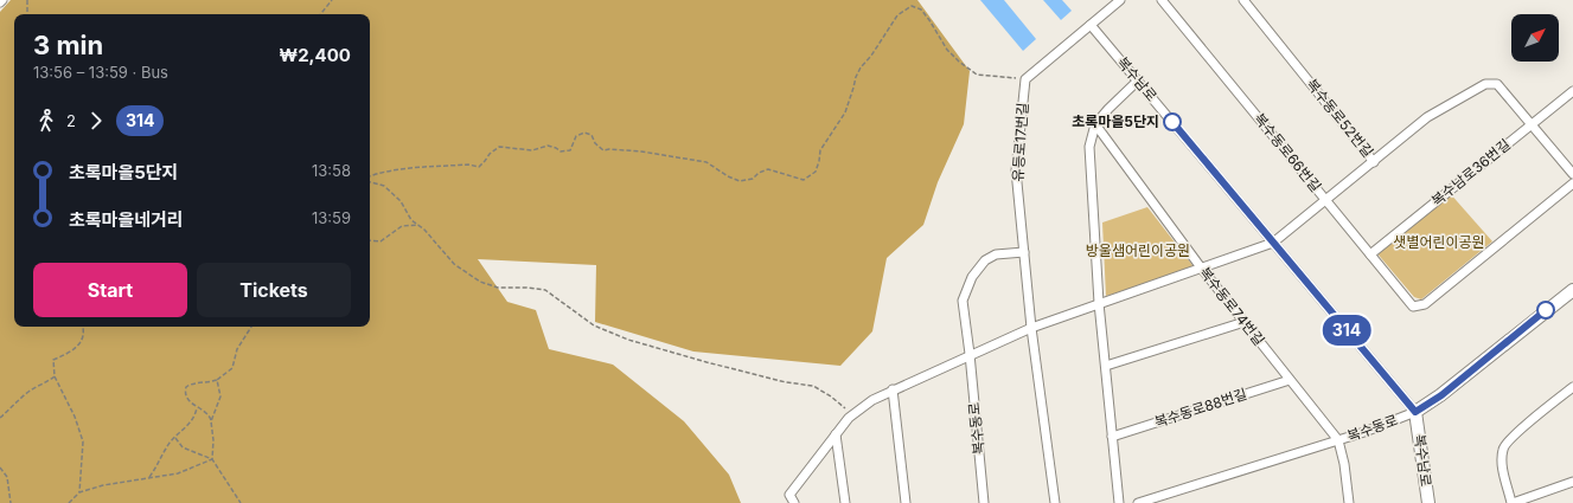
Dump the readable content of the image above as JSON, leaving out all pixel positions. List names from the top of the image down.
{
  "streets": {
    "main road": ["복수남로", "복수동로"],
    "street": [
      "복수동로52번길",
      "유등로17번길",
      "복수동로66번길",
      "복수남로36번길",
      "복수동로74번길",
      "복수동로88번길"
    ]
  },
  "crossings": [
    ["복수남로", "복수동로"],
    ["복수동로52번길", "복수남로36번길"],
    ["유등로17번길", "복수동로"],
    ["복수동로66번길", "복수남로36번길"],
    ["복수동로74번길", "복수동로88번길"],
    ["복수동로74번길", "복수동로"]
  ],
  "parks": ["샛별어린이공원", "방울샘어린이공원"],
  "places": ["초록마을5단지"],
  "lines": ["bus line 314"],
  "north": "top right",
  "page": {
    "on_map": "314",
    "heading": ["3 min", "13:56 – 13:59 · Bus", "₩2,400"],
    "legs": ["2", "314"],
    "list": [
      {
        "name": "초록마을5단지",
        "value": "13:58"
      },
      {
        "name": "초록마을네거리",
        "value": "13:59"
      }
    ],
    "buttons": ["Start", "Tickets"]
  }
}
